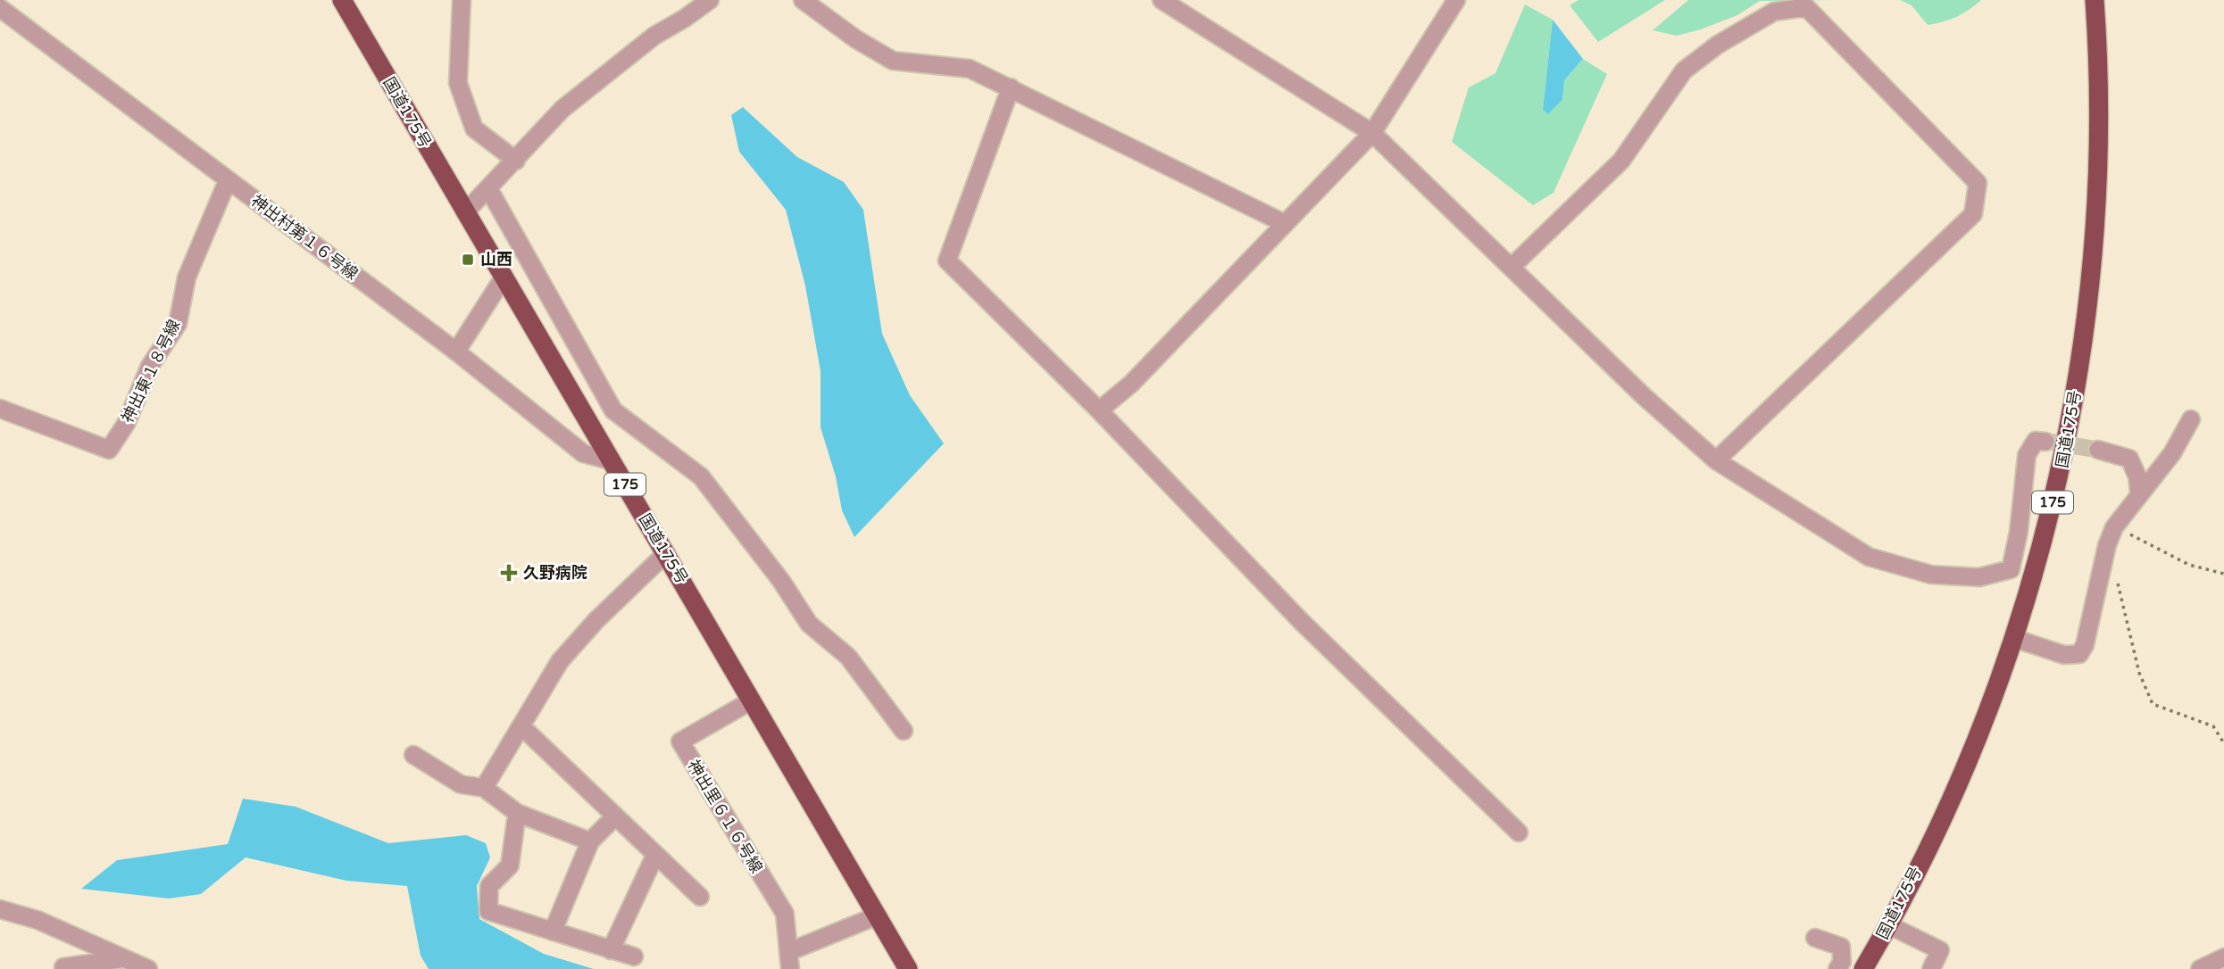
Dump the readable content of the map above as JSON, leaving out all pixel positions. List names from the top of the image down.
{
  "streets": {
    "highway": ["国道175号", "175"],
    "street": ["神出村第１６号線", "神出東１８号線", "神出里６１６号線"]
  },
  "crossings": [
    ["国道175号", "神出村第１６号線"],
    ["国道175号", "神出里６１６号線"],
    ["神出村第１６号線", "神出東１８号線"]
  ],
  "places": {
    "transit": ["山西"],
    "health": ["久野病院"]
  }
}
